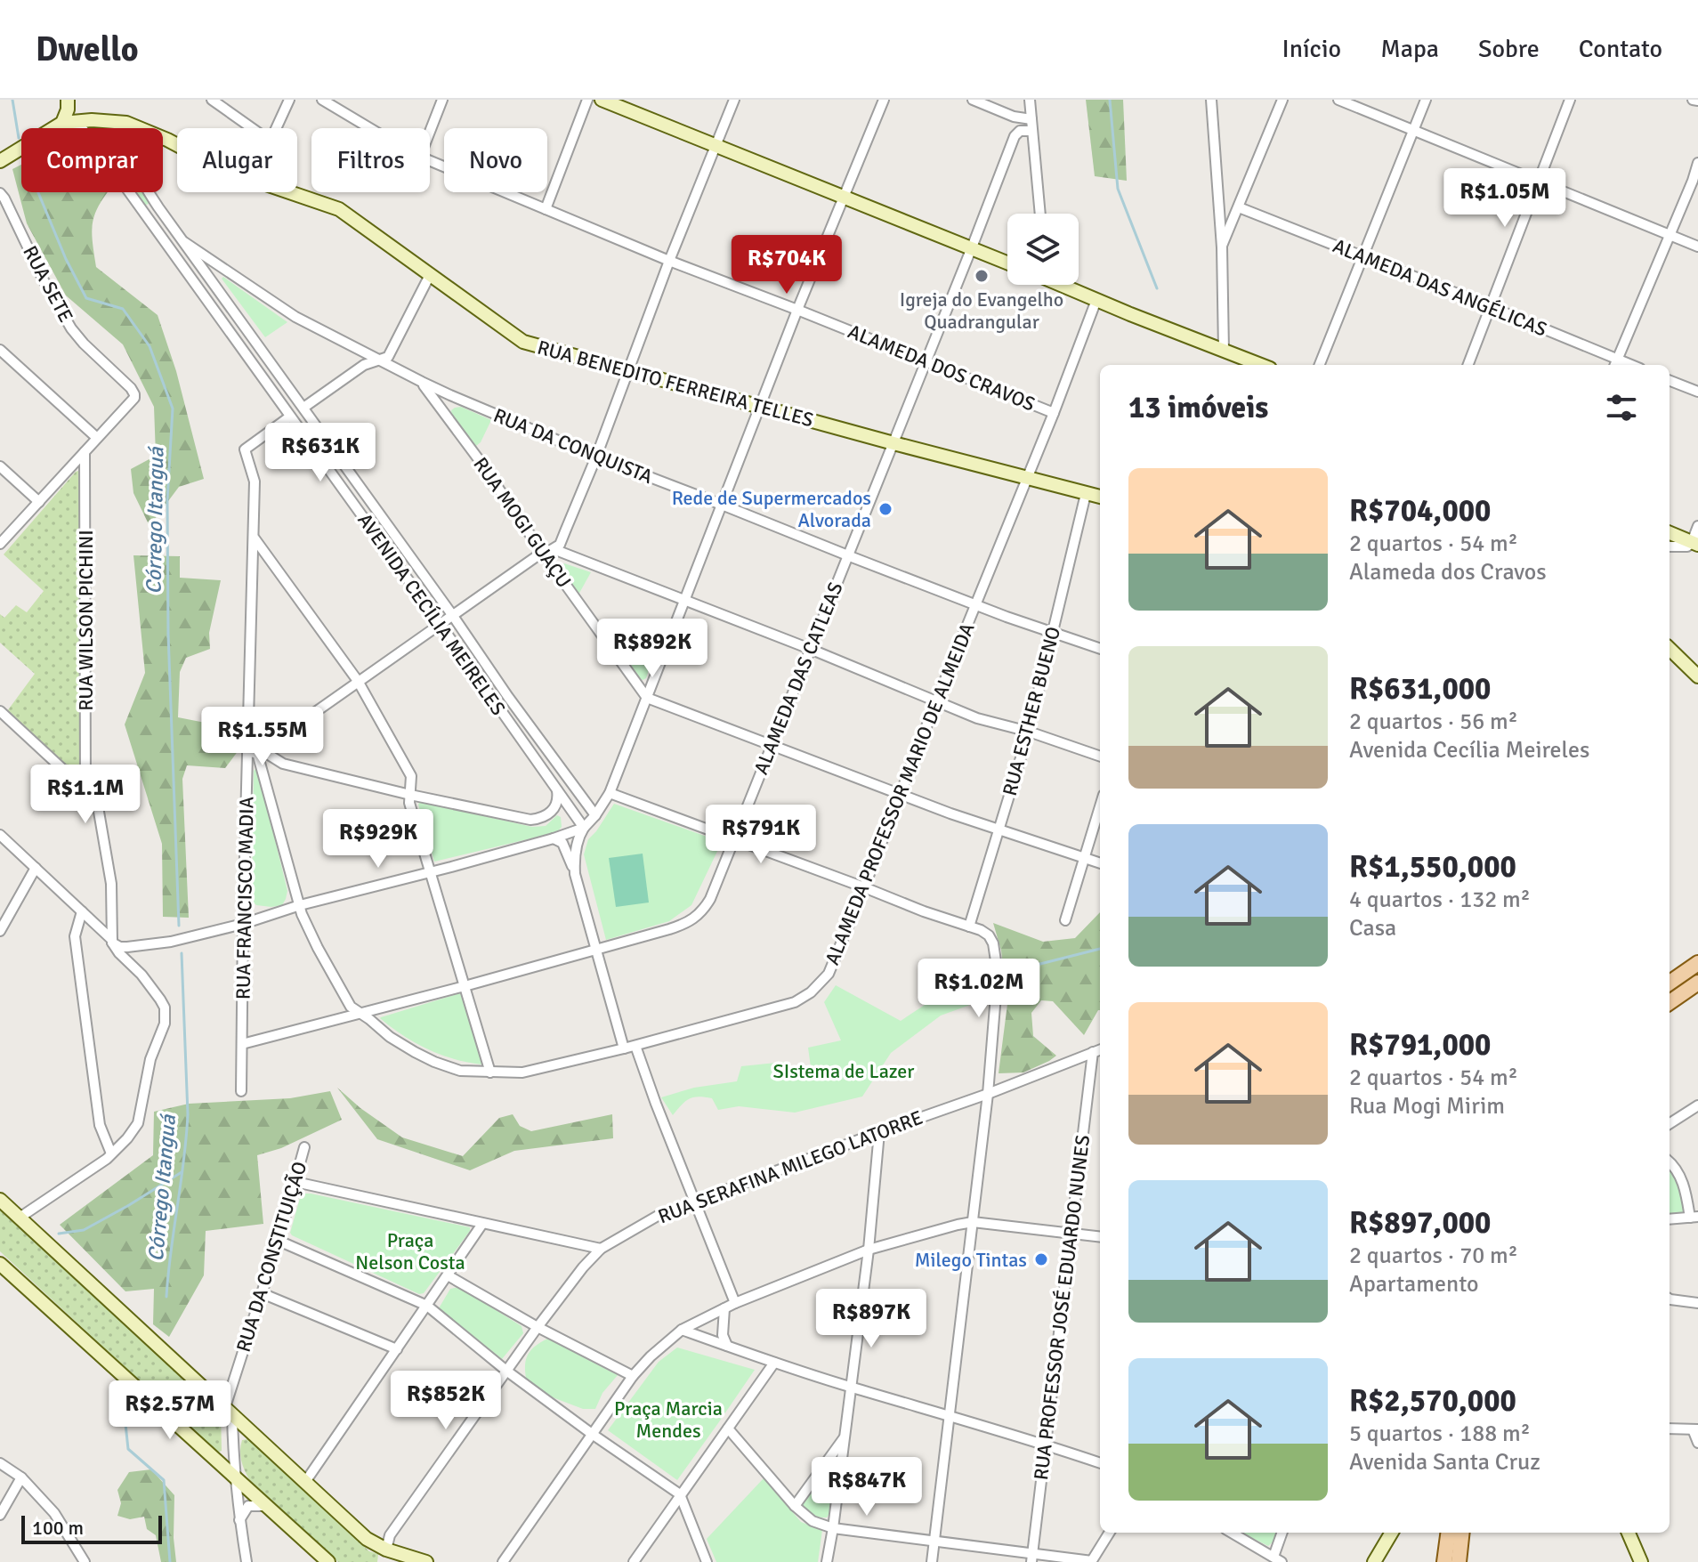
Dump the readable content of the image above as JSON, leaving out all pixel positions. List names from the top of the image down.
{
  "streets": {
    "main road": ["RUA BENEDITO FERREIRA TELLES"],
    "street": [
      "RUA SETE",
      "ALAMEDA DAS ANGÉLICAS",
      "ALAMEDA DOS CRAVOS",
      "RUA DA CONQUISTA",
      "RUA MOGI GUAÇU",
      "AVENIDA CECÍLIA MEIRELES",
      "RUA WILSON PICHINI",
      "ALAMEDA DAS CATLEAS",
      "RUA ESTHER BUENO",
      "ALAMEDA PROFESSOR MARIO DE ALMEIDA",
      "RUA FRANCISCO MADIA",
      "RUA SERAFINA MILEGO LATORRE",
      "RUA DA CONSTITUIÇÃO",
      "RUA PROFESSOR JOSÉ EDUARDO NUNES"
    ]
  },
  "crossings": [
    ["ALAMEDA DOS CRAVOS", "ALAMEDA DAS CATLEAS"],
    ["ALAMEDA DOS CRAVOS", "ALAMEDA PROFESSOR MARIO DE ALMEIDA"],
    ["RUA BENEDITO FERREIRA TELLES", "AVENIDA CECÍLIA MEIRELES"],
    ["RUA BENEDITO FERREIRA TELLES", "ALAMEDA DAS CATLEAS"],
    ["RUA BENEDITO FERREIRA TELLES", "RUA ESTHER BUENO"],
    ["RUA BENEDITO FERREIRA TELLES", "ALAMEDA PROFESSOR MARIO DE ALMEIDA"],
    ["RUA DA CONQUISTA", "RUA MOGI GUAÇU"],
    ["RUA DA CONQUISTA", "ALAMEDA DAS CATLEAS"],
    ["RUA DA CONQUISTA", "RUA ESTHER BUENO"],
    ["RUA DA CONQUISTA", "ALAMEDA PROFESSOR MARIO DE ALMEIDA"],
    ["AVENIDA CECÍLIA MEIRELES", "RUA FRANCISCO MADIA"],
    ["ALAMEDA DAS CATLEAS", "ALAMEDA PROFESSOR MARIO DE ALMEIDA"],
    ["ALAMEDA DAS CATLEAS", "RUA FRANCISCO MADIA"],
    ["ALAMEDA PROFESSOR MARIO DE ALMEIDA", "RUA FRANCISCO MADIA"],
    ["RUA SERAFINA MILEGO LATORRE", "RUA PROFESSOR JOSÉ EDUARDO NUNES"]
  ],
  "water": ["Córrego Itanguá"],
  "parks": ["SIstema de Lazer", "Praça Nelson Costa", "Praça Marcia Mendes"],
  "places": ["Igreja do Evangelho Quadrangular", "Rede de Supermercados Alvorada", "Milego Tintas"],
  "scale_bar": "100 m",
  "page": {
    "header": "Dwello",
    "nav": [
      "Início",
      "Mapa",
      "Sobre",
      "Contato"
    ],
    "chip": [
      "Comprar",
      "Alugar",
      "Filtros",
      "Novo"
    ],
    "price": [
      "R$1.05M",
      "R$704K",
      "R$631K",
      "R$892K",
      "R$1.55M",
      "R$1.1M",
      "R$791K",
      "R$929K",
      "R$1.02M",
      "R$897K",
      "R$852K",
      "R$2.57M",
      "R$847K"
    ],
    "heading": "13 imóveis",
    "list": [
      {
        "name": "R$704,000",
        "note": "2 quartos · 54 m² · Alameda dos Cravos"
      },
      {
        "name": "R$631,000",
        "note": "2 quartos · 56 m² · Avenida Cecília Meireles"
      },
      {
        "name": "R$1,550,000",
        "note": "4 quartos · 132 m² · Casa"
      },
      {
        "name": "R$791,000",
        "note": "2 quartos · 54 m² · Rua Mogi Mirim"
      },
      {
        "name": "R$897,000",
        "note": "2 quartos · 70 m² · Apartamento"
      },
      {
        "name": "R$2,570,000",
        "note": "5 quartos · 188 m² · Avenida Santa Cruz"
      }
    ],
    "scale": "100 m"
  }
}
